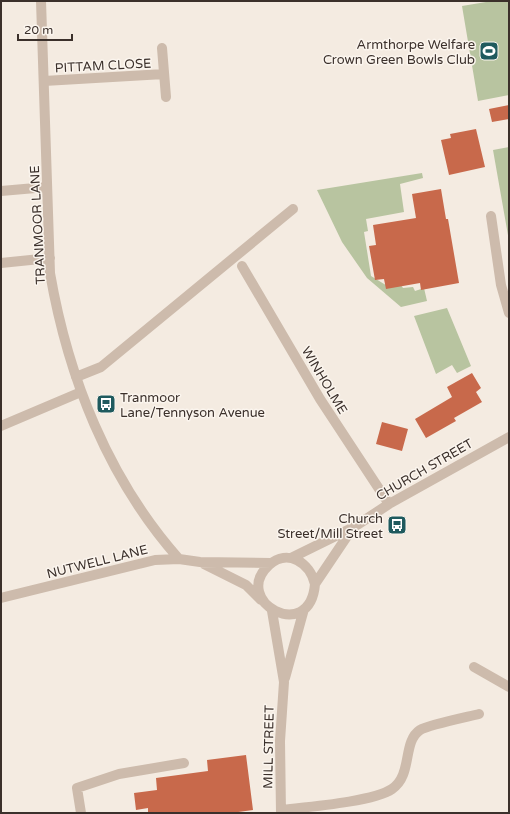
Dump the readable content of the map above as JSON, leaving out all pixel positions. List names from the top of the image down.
{
  "streets": {
    "street": [
      "PITTAM CLOSE",
      "TRANMOOR LANE",
      "WINHOLME",
      "CHURCH STREET",
      "NUTWELL LANE",
      "MILL STREET"
    ]
  },
  "crossings": [
    ["PITTAM CLOSE", "TRANMOOR LANE"],
    ["TRANMOOR LANE", "NUTWELL LANE"],
    ["WINHOLME", "CHURCH STREET"],
    ["CHURCH STREET", "NUTWELL LANE"],
    ["CHURCH STREET", "MILL STREET"],
    ["NUTWELL LANE", "MILL STREET"]
  ],
  "places": {
    "sports": ["Armthorpe Welfare Crown Green Bowls Club"],
    "bus stop": ["Tranmoor Lane/Tennyson Avenue", "Church Street/Mill Street"]
  },
  "scale_bar": "20 m"
}
